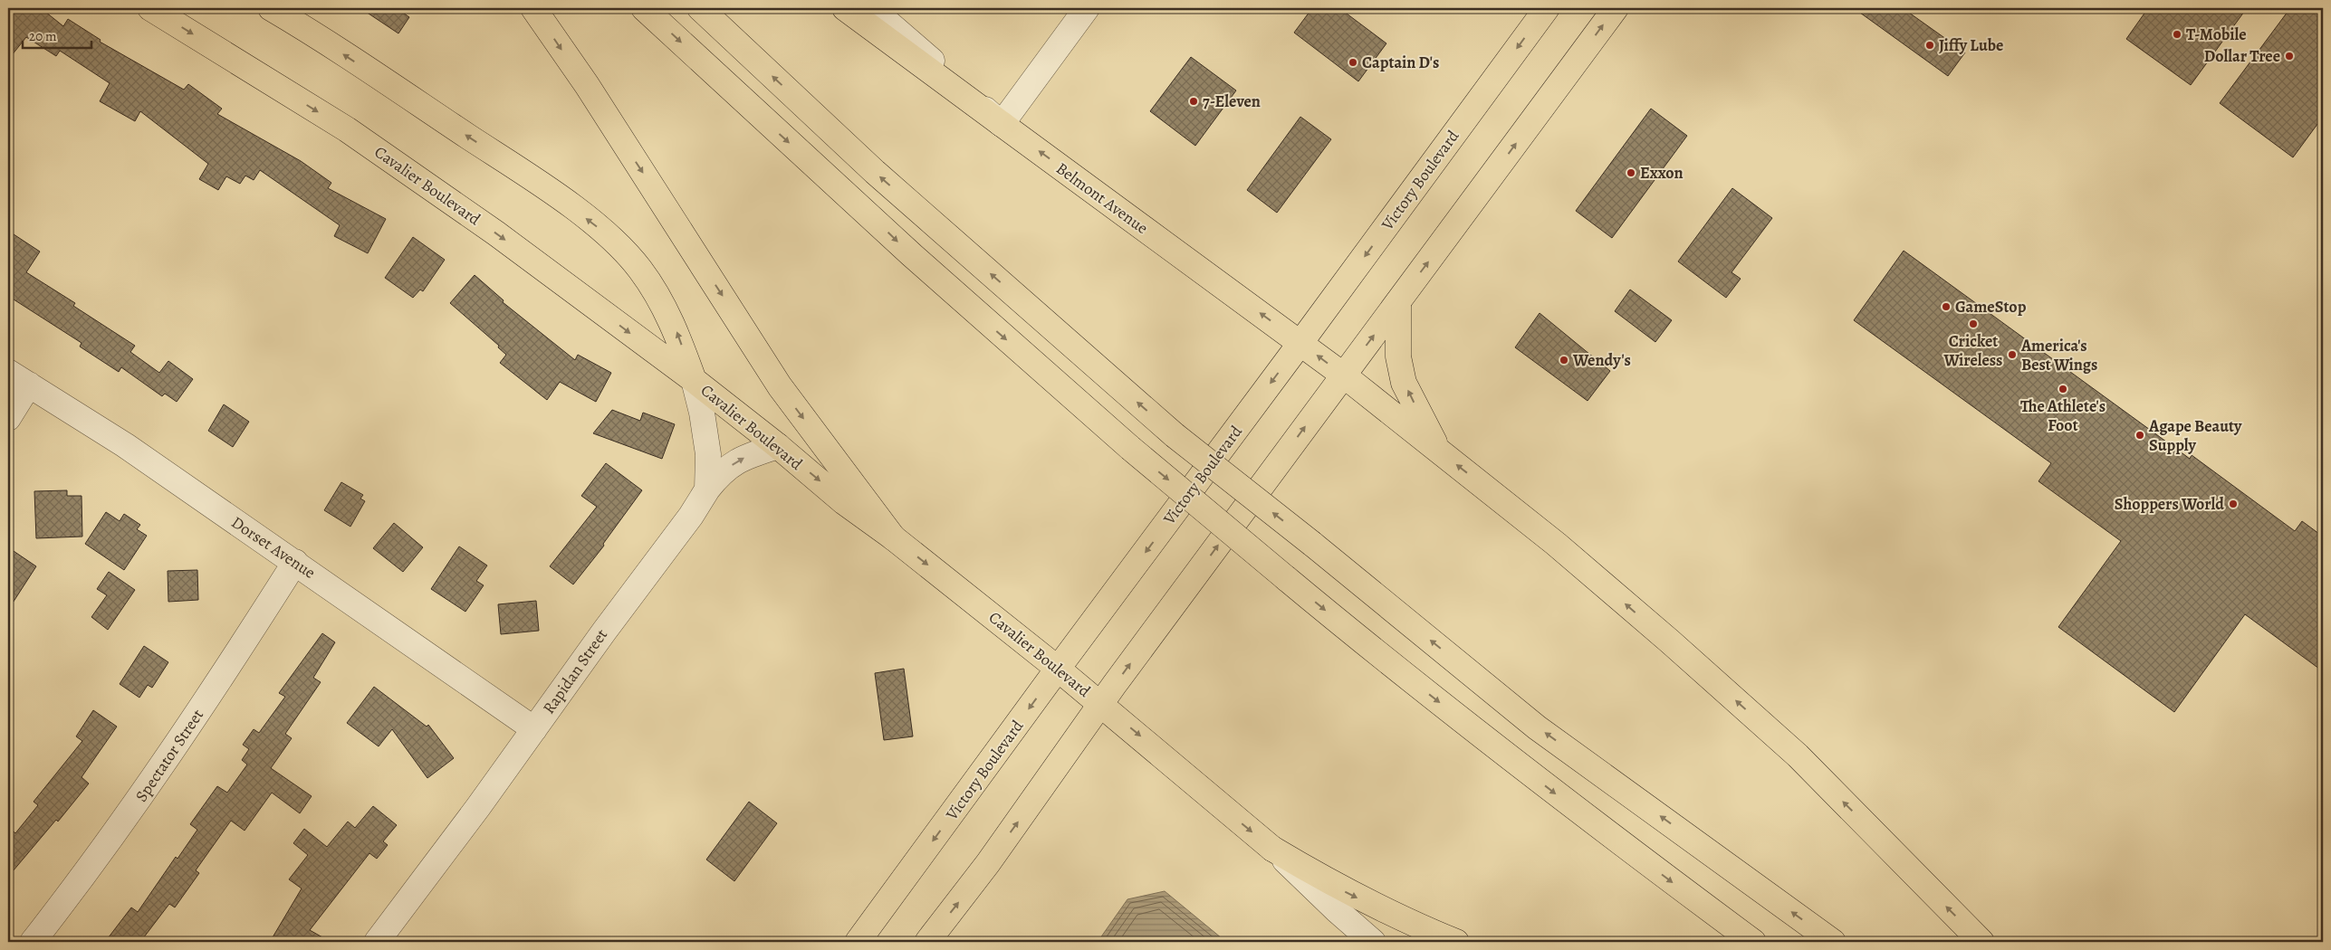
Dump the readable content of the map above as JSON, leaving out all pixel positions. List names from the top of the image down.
{
  "streets": {
    "main road": ["Victory Boulevard", "Cavalier Boulevard", "Belmont Avenue"],
    "street": ["Dorset Avenue", "Rapidan Street", "Spectator Street"]
  },
  "crossings": [
    ["Victory Boulevard", "Cavalier Boulevard"],
    ["Victory Boulevard", "Belmont Avenue"],
    ["Cavalier Boulevard", "Rapidan Street"],
    ["Dorset Avenue", "Rapidan Street"],
    ["Dorset Avenue", "Spectator Street"]
  ],
  "one_way": ["Belmont Avenue"],
  "places": [
    "T-Mobile",
    "Jiffy Lube",
    "Dollar Tree",
    "Captain D's",
    "7-Eleven",
    "Exxon",
    "GameStop",
    "Cricket Wireless",
    "America's Best Wings",
    "Wendy's",
    "The Athlete's Foot",
    "Agape Beauty Supply",
    "Shoppers World"
  ],
  "scale_bar": "20 m"
}
